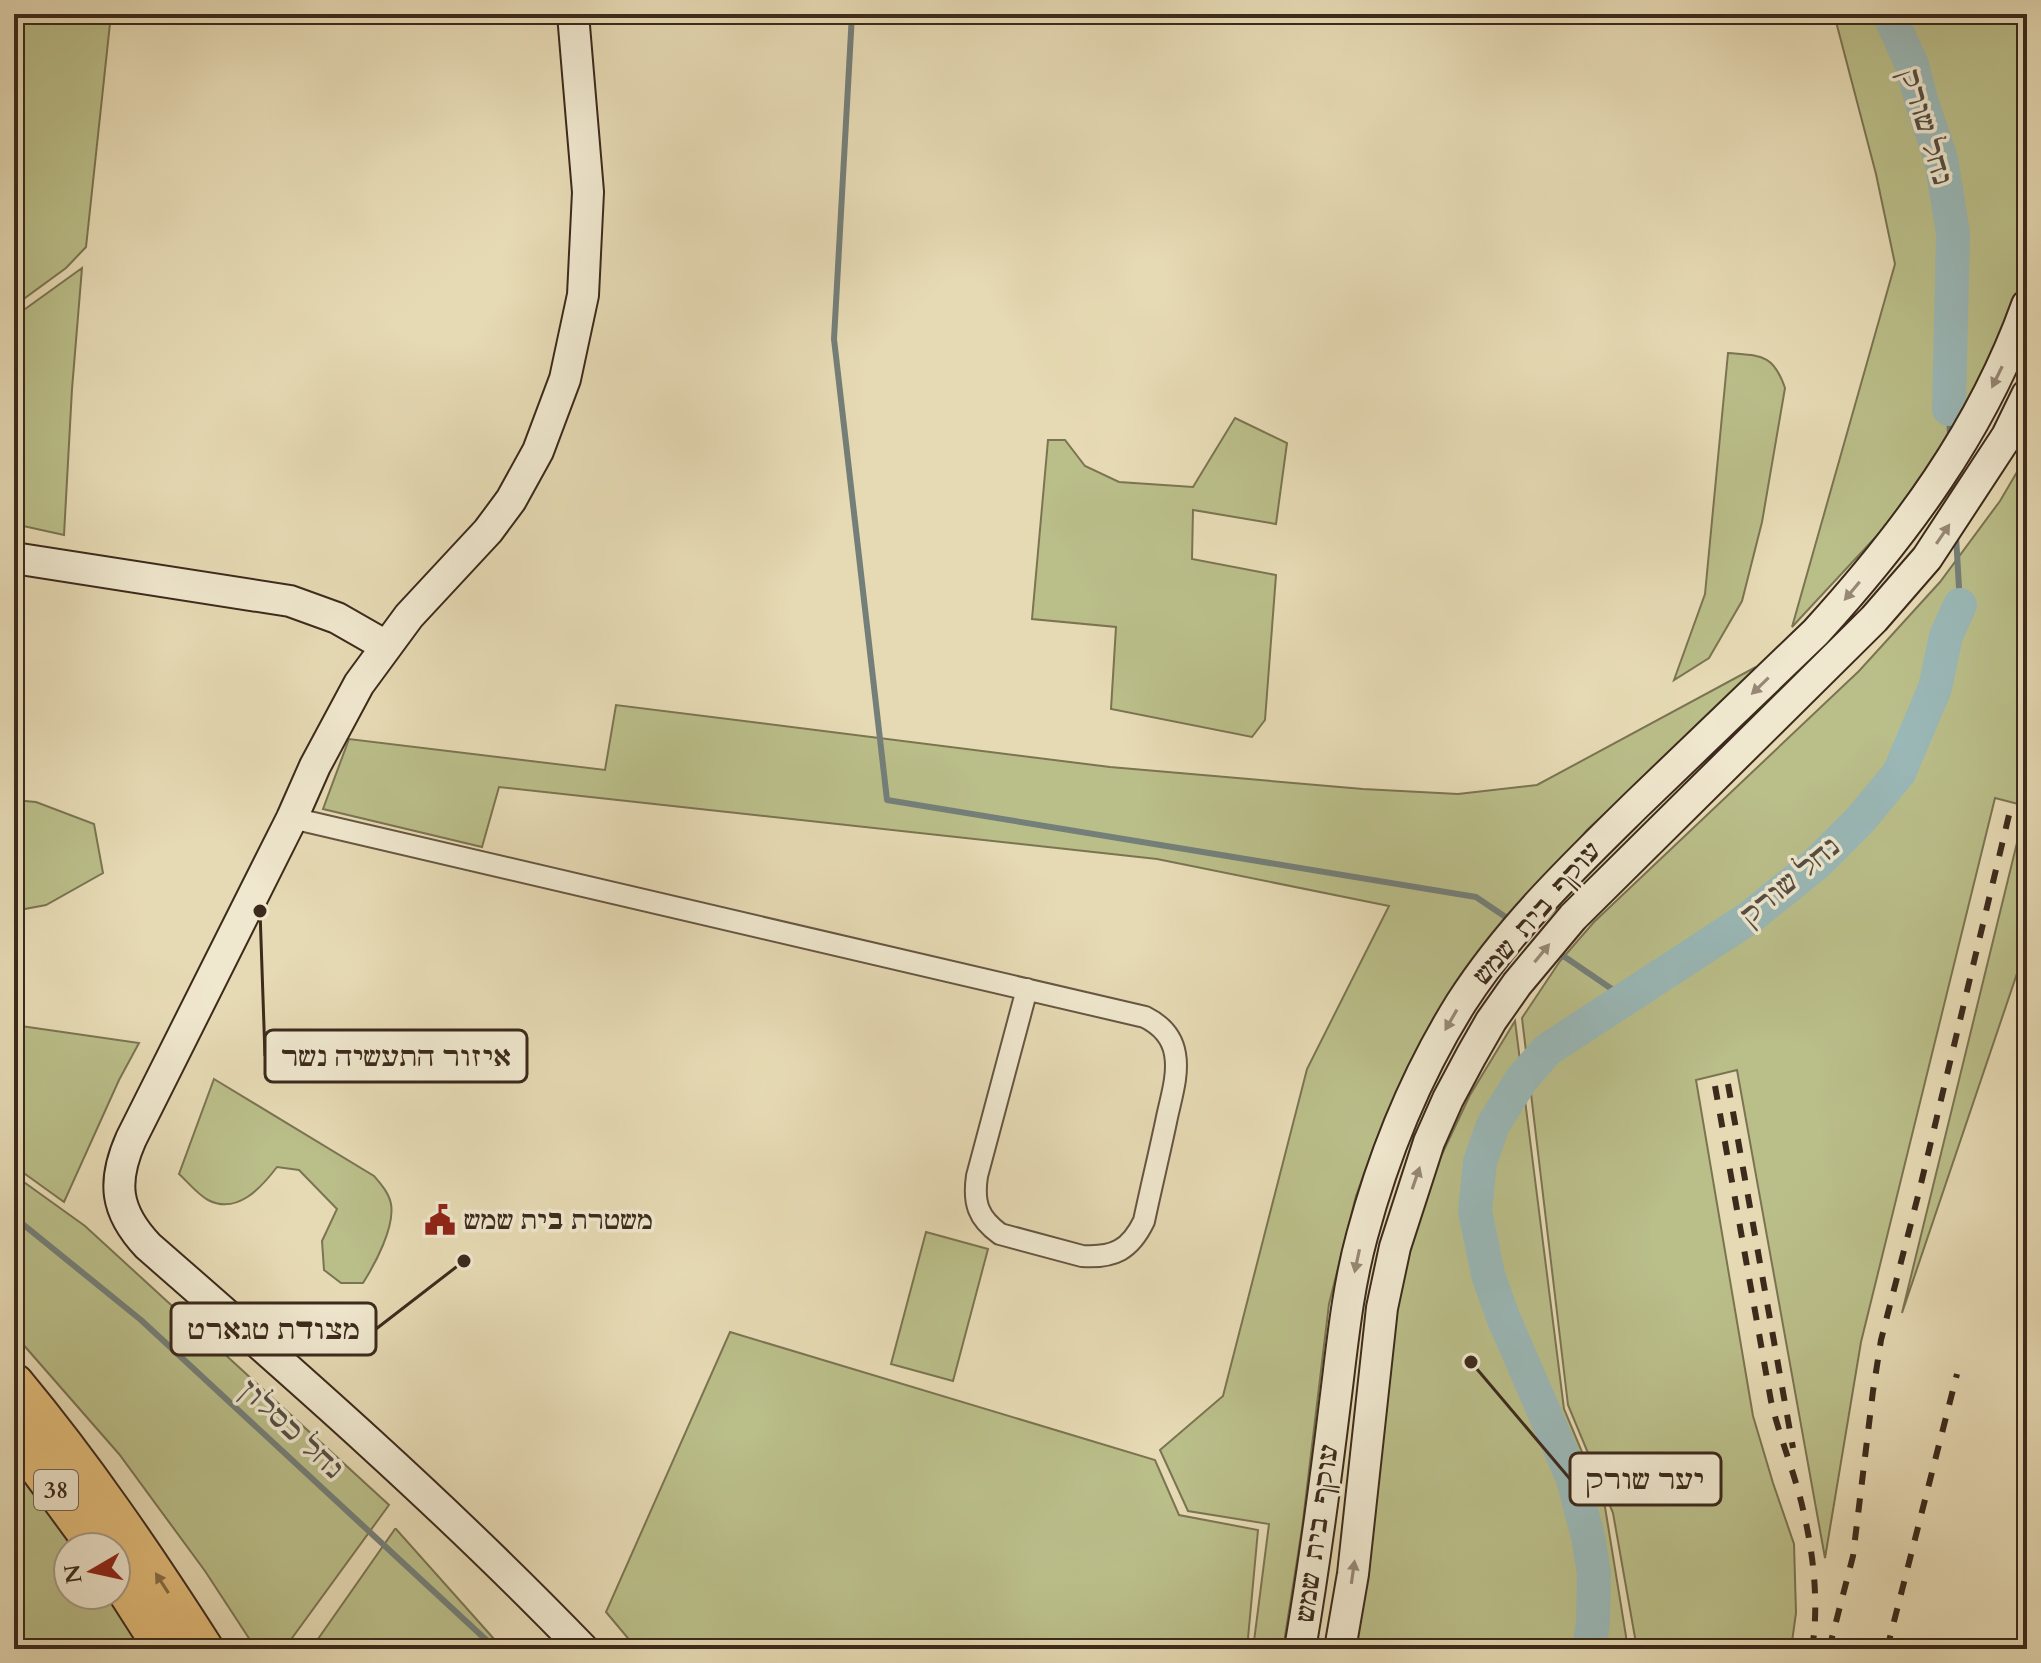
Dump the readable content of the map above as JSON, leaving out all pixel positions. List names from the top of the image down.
{
  "streets": {
    "highway": ["38"],
    "main road": ["עוקף בית שמש"]
  },
  "water": ["נחל שורק", "נחל כסלון"],
  "places": {
    "other": ["איזור התעשיה נשר", "מצודת טגארט", "יער שורק"],
    "public building": ["משטרת בית שמש"]
  },
  "north": "left"
}
